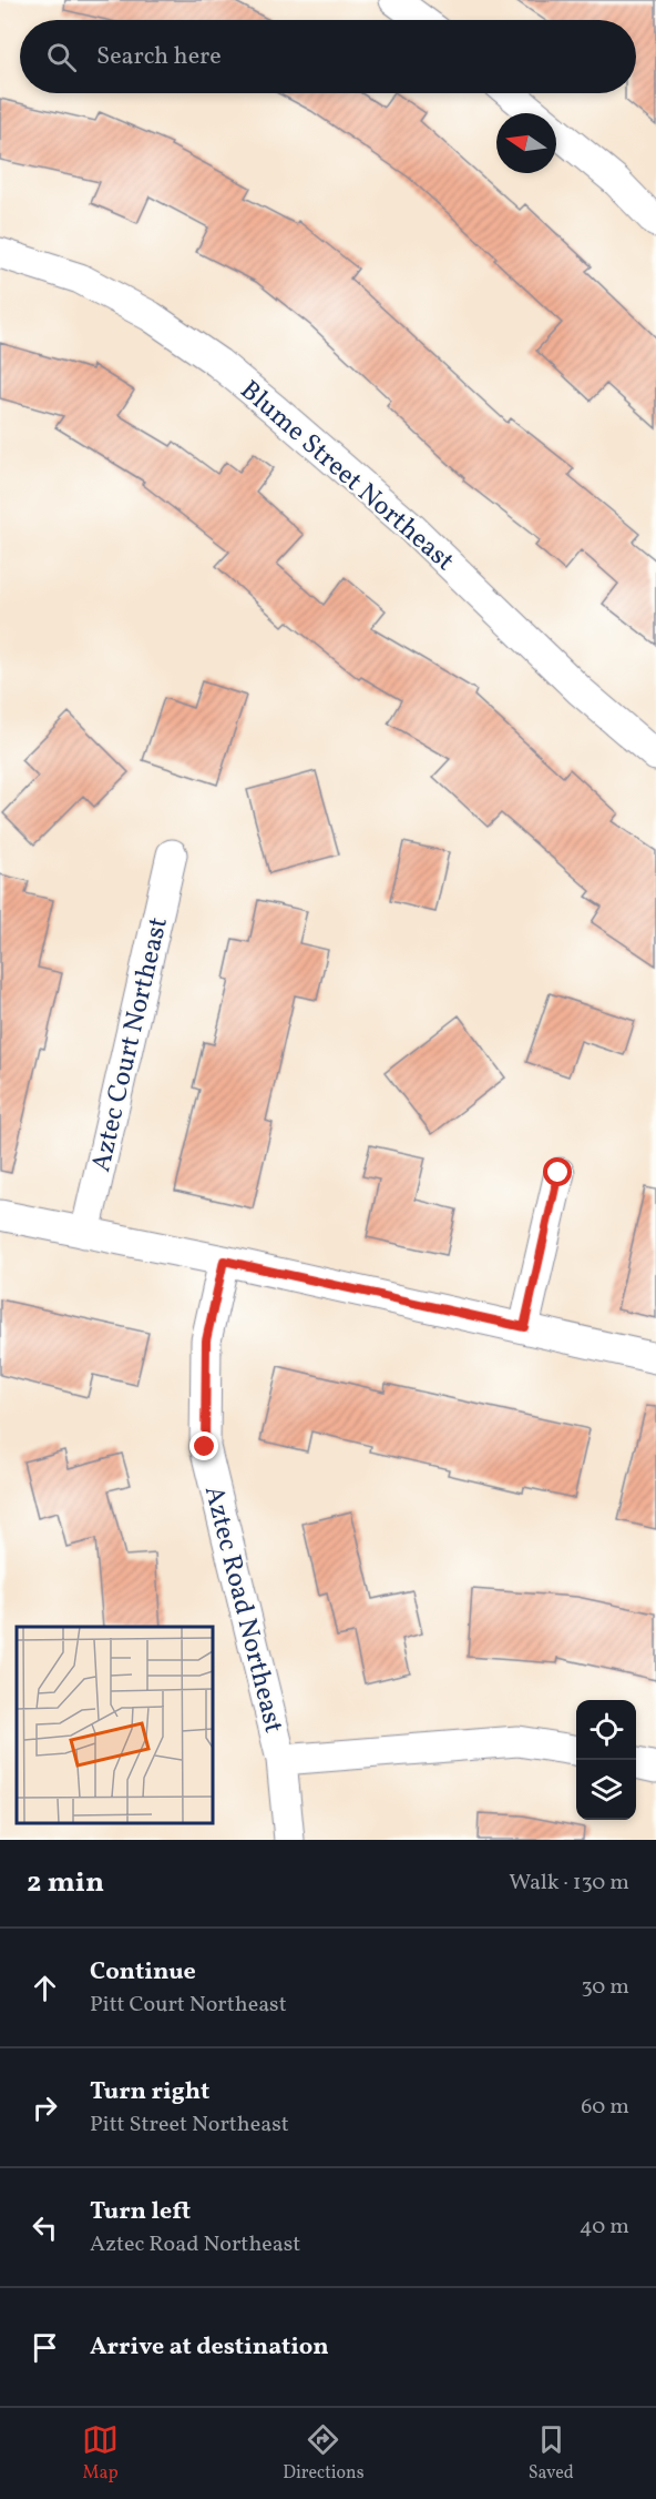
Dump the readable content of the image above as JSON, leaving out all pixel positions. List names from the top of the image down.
{
  "streets": {
    "street": ["Blume Street Northeast", "Aztec Court Northeast", "Aztec Road Northeast"]
  },
  "north": "left",
  "page": {
    "search": "Search here",
    "heading": ["2 min", "Walk · 130 m"],
    "list": [
      ["Continue", "Pitt Court Northeast", "30 m"],
      ["Turn right", "Pitt Street Northeast", "60 m"],
      ["Turn left", "Aztec Road Northeast", "40 m"],
      "Arrive at destination"
    ],
    "nav": ["Map", "Directions", "Saved"]
  }
}
